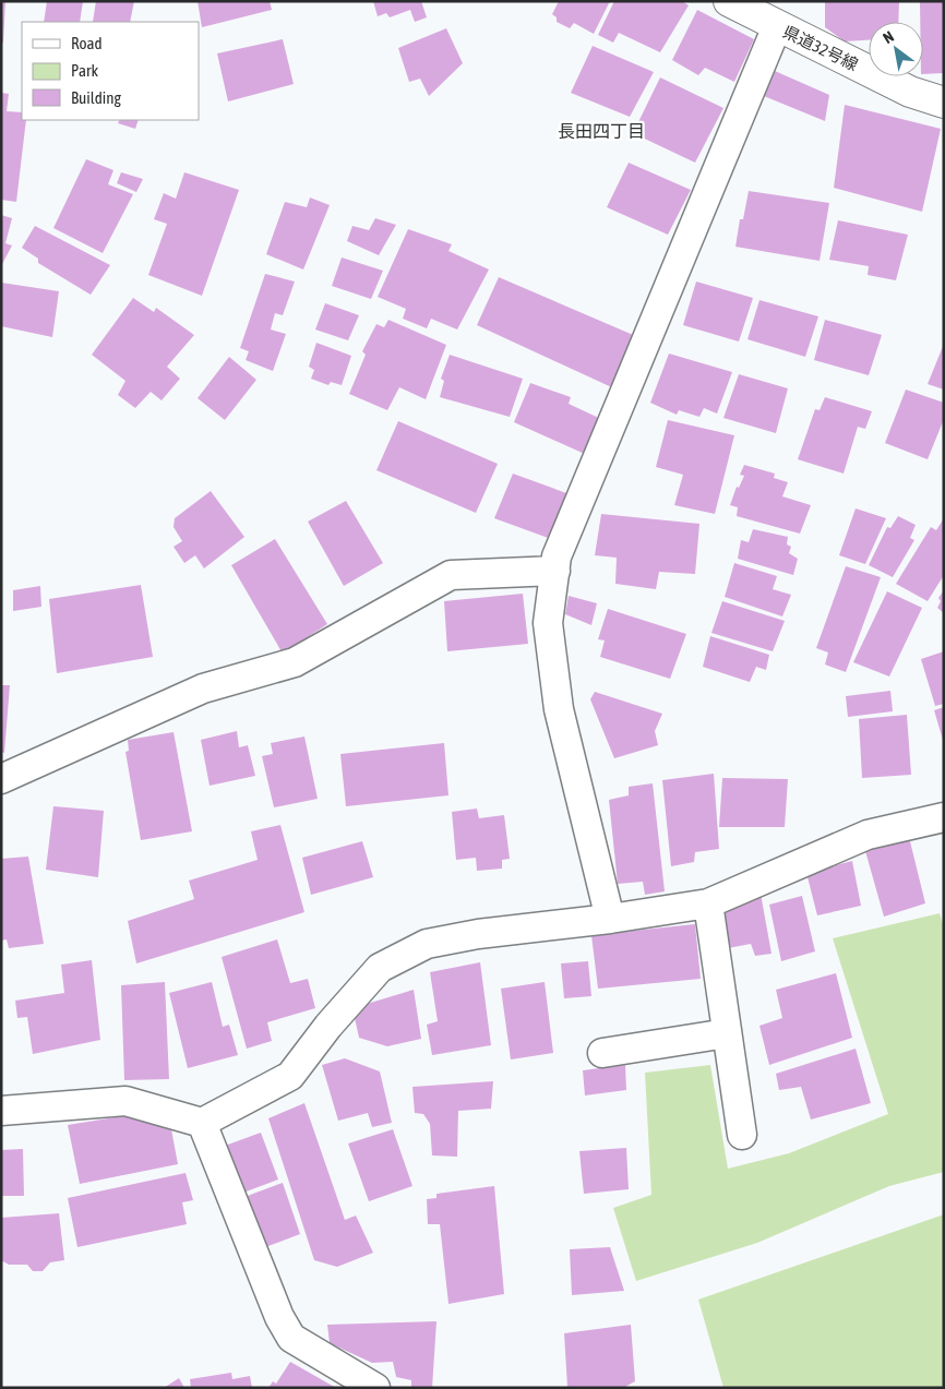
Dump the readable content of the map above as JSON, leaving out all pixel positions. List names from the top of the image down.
{
  "streets": {
    "main road": ["県道32号線"]
  },
  "districts": ["長田四丁目"],
  "legend": ["Road", "Park", "Building"],
  "north": "top left"
}
